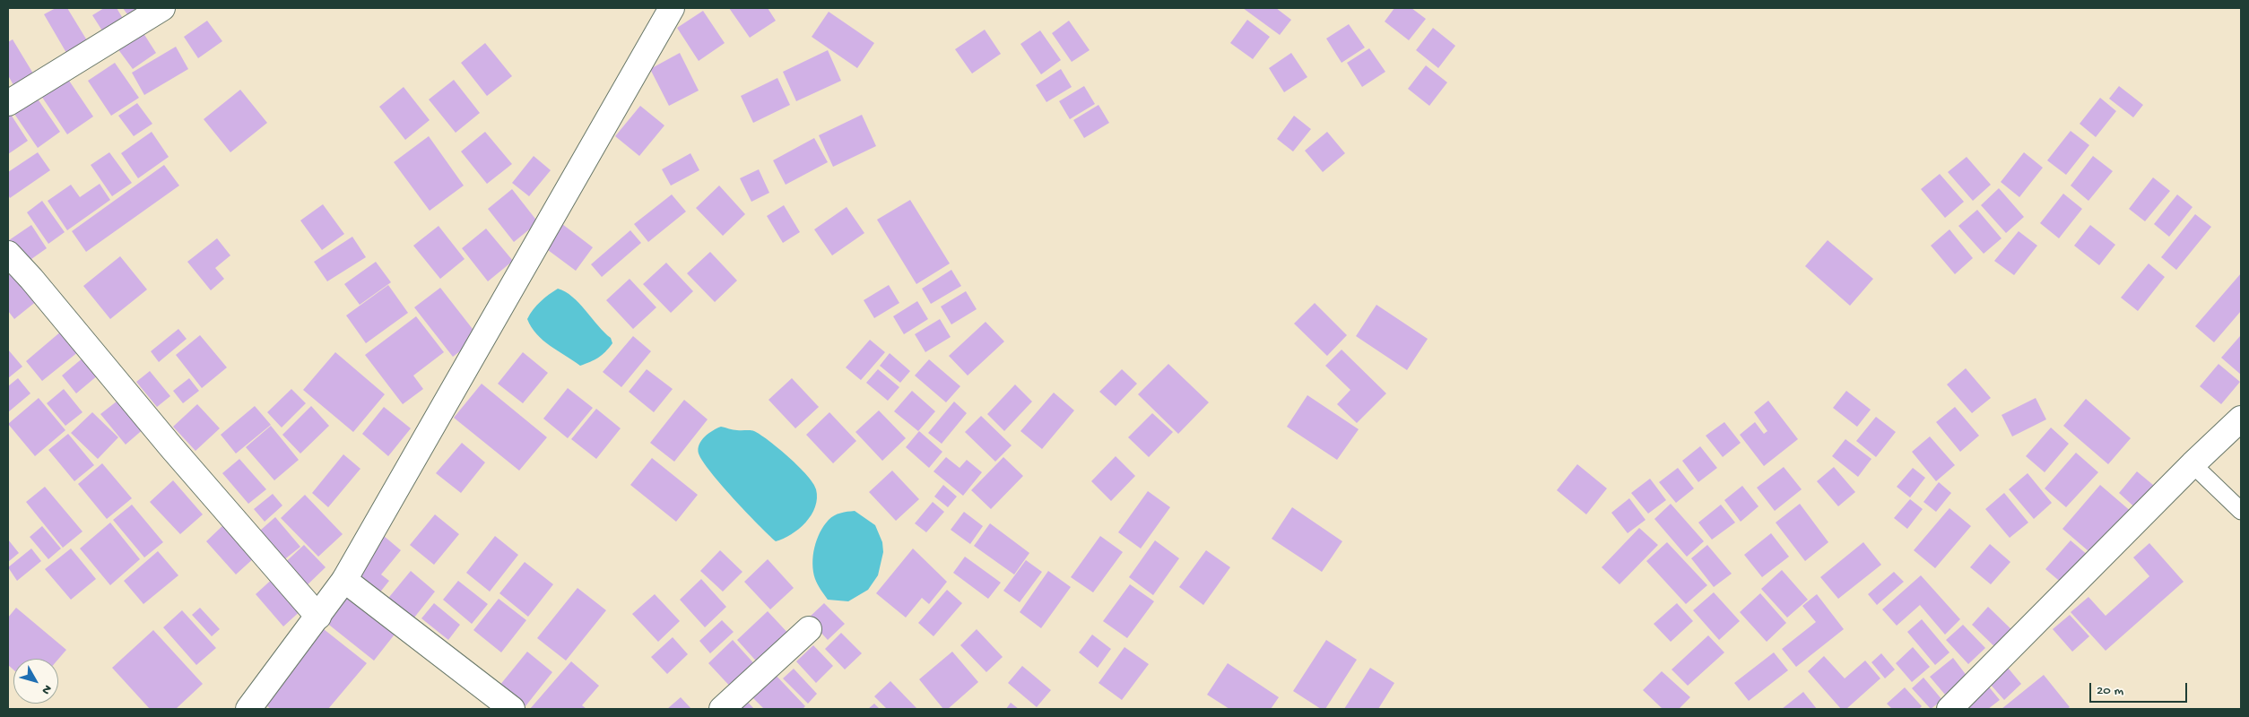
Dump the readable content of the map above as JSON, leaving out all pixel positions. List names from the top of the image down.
{
  "scale_bar": "20 m",
  "north": "bottom right"
}
